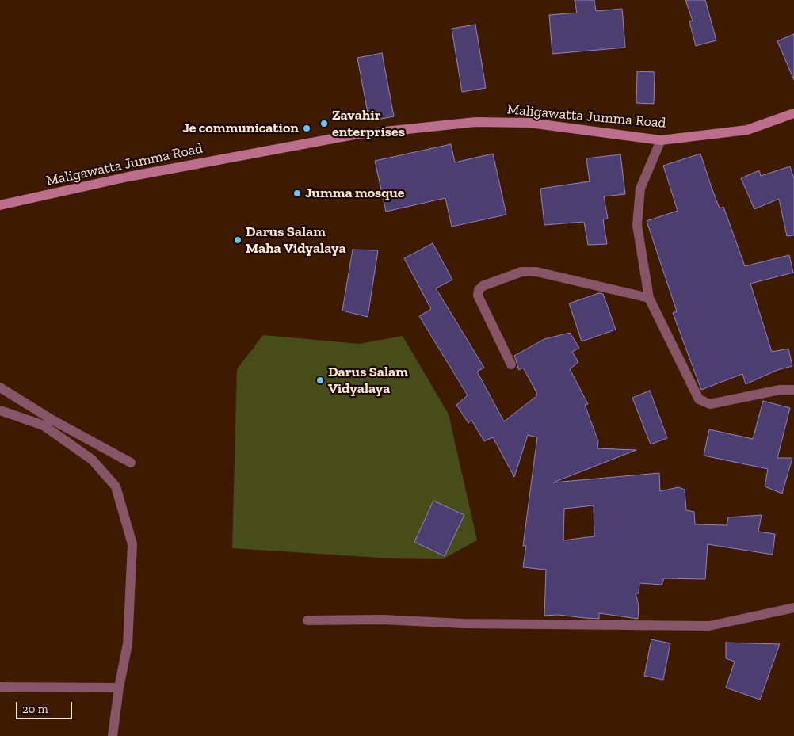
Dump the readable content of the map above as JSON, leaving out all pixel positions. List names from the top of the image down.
{
  "streets": {
    "street": ["Maligawatta Jumma Road"]
  },
  "places": [
    "Zavahir enterprises",
    "Je communication",
    "Jumma mosque",
    "Darus Salam Maha Vidyalaya",
    "Darus Salam Vidyalaya"
  ],
  "scale_bar": "20 m"
}
